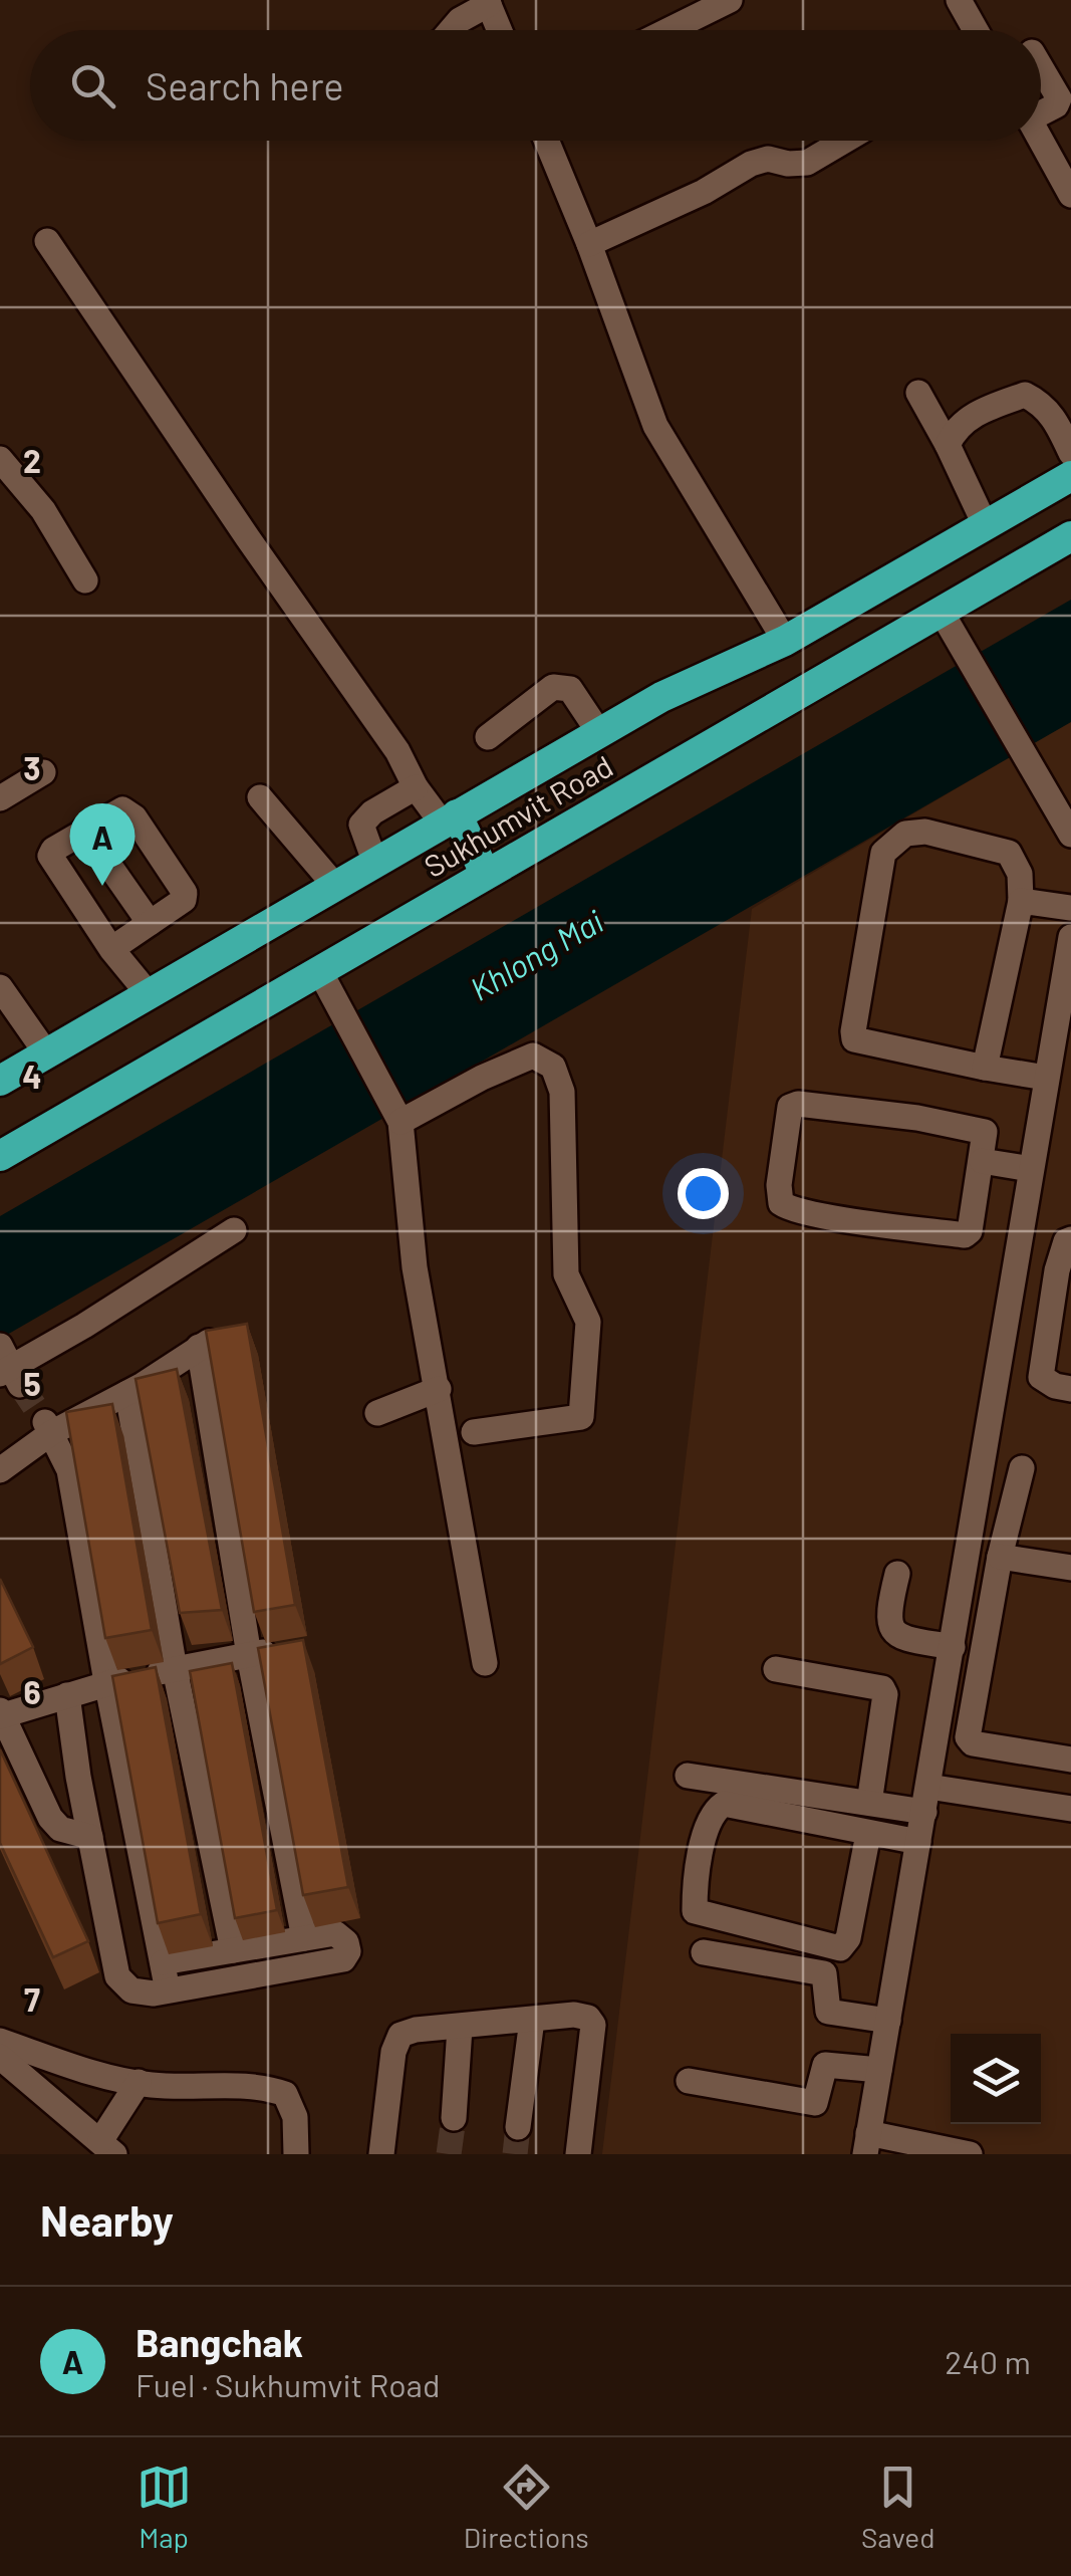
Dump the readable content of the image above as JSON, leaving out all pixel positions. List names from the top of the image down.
{
  "streets": {
    "highway": ["Sukhumvit Road"]
  },
  "water": ["Khlong Mai"],
  "page": {
    "search": "Search here",
    "pins": "A",
    "heading": "Nearby",
    "list": [
      {
        "mark": "A",
        "name": "Bangchak",
        "note": "Fuel · Sukhumvit Road",
        "value": "240 m"
      }
    ],
    "nav": ["Map", "Directions", "Saved"]
  },
  "grid": {
    "rows": [
      "2",
      "3",
      "4",
      "5",
      "6",
      "7"
    ]
  }
}
